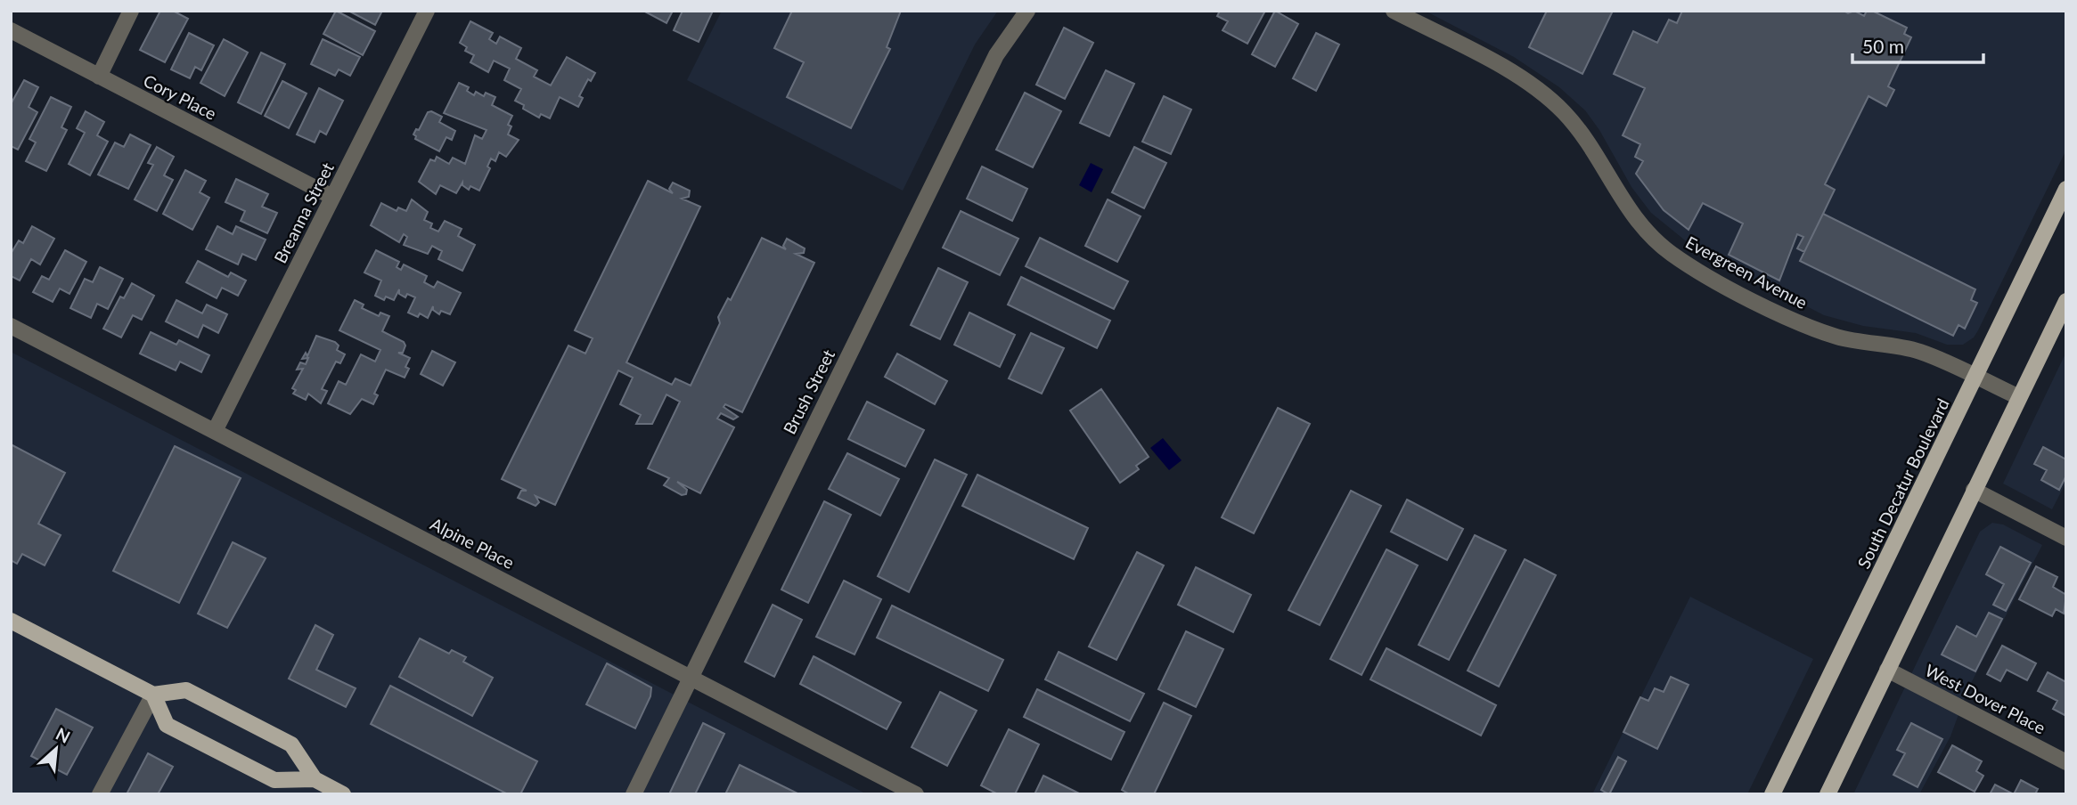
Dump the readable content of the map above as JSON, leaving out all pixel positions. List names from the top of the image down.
{
  "streets": {
    "main road": ["South Decatur Boulevard"],
    "street": [
      "Cory Place",
      "Breanna Street",
      "Evergreen Avenue",
      "Brush Street",
      "Alpine Place",
      "West Dover Place"
    ]
  },
  "crossings": [
    ["Cory Place", "Breanna Street"],
    ["Breanna Street", "Alpine Place"],
    ["Evergreen Avenue", "South Decatur Boulevard"],
    ["Brush Street", "Alpine Place"]
  ],
  "scale_bar": "50 m",
  "north": "top right"
}
